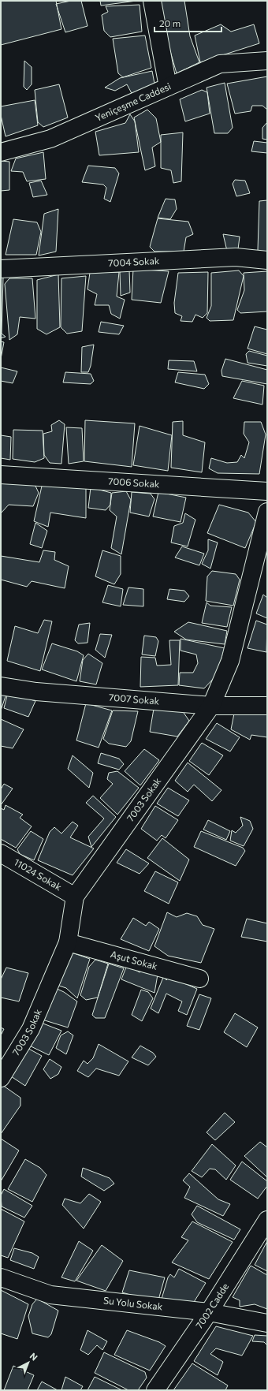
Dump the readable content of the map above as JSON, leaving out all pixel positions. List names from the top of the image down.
{
  "streets": {
    "street": [
      "Yeniçeşme Caddesi",
      "7004 Sokak",
      "7006 Sokak",
      "7007 Sokak",
      "7003 Sokak",
      "11024 Sokak",
      "Aşut Sokak",
      "Su Yolu Sokak",
      "7002 Cadde"
    ]
  },
  "crossings": [
    ["7007 Sokak", "7003 Sokak"],
    ["7003 Sokak", "11024 Sokak"],
    ["7003 Sokak", "Aşut Sokak"],
    ["Su Yolu Sokak", "7002 Cadde"]
  ],
  "scale_bar": "20 m",
  "north": "top right"
}
